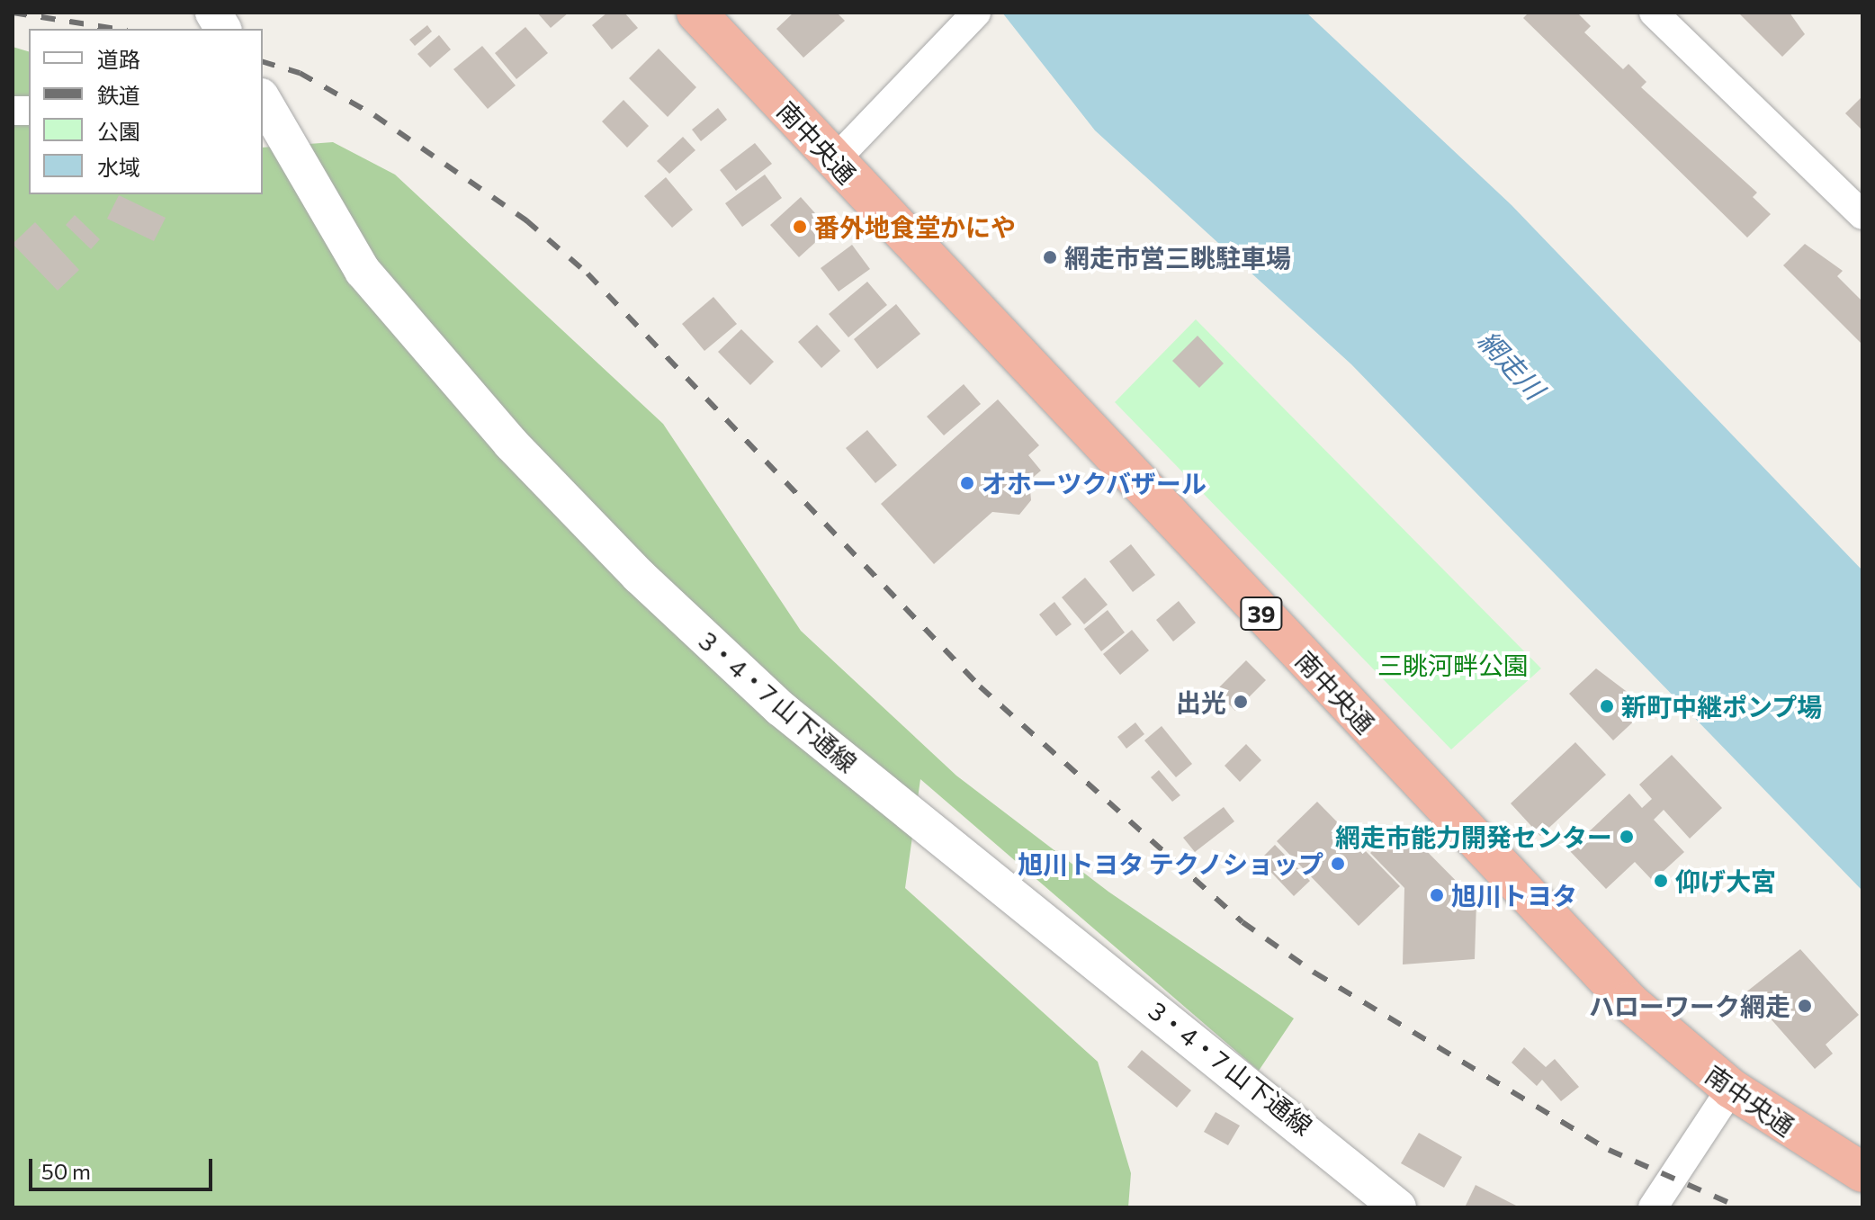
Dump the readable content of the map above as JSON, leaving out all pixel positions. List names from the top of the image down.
{
  "streets": {
    "highway": ["南中央通", "39"],
    "street": ["3・4・7 山下通線"]
  },
  "water": ["網走川"],
  "parks": ["三眺河畔公園"],
  "places": [
    "番外地食堂かにや",
    "網走市営三眺駐車場",
    "オホーツクバザール",
    "出光",
    "新町中継ポンプ場",
    "網走市能力開発センター",
    "旭川トヨタ テクノショップ",
    "仰げ大宮",
    "旭川トヨタ",
    "ハローワーク網走"
  ],
  "legend": [
    "道路",
    "鉄道",
    "公園",
    "水域"
  ],
  "scale_bar": "50 m"
}
